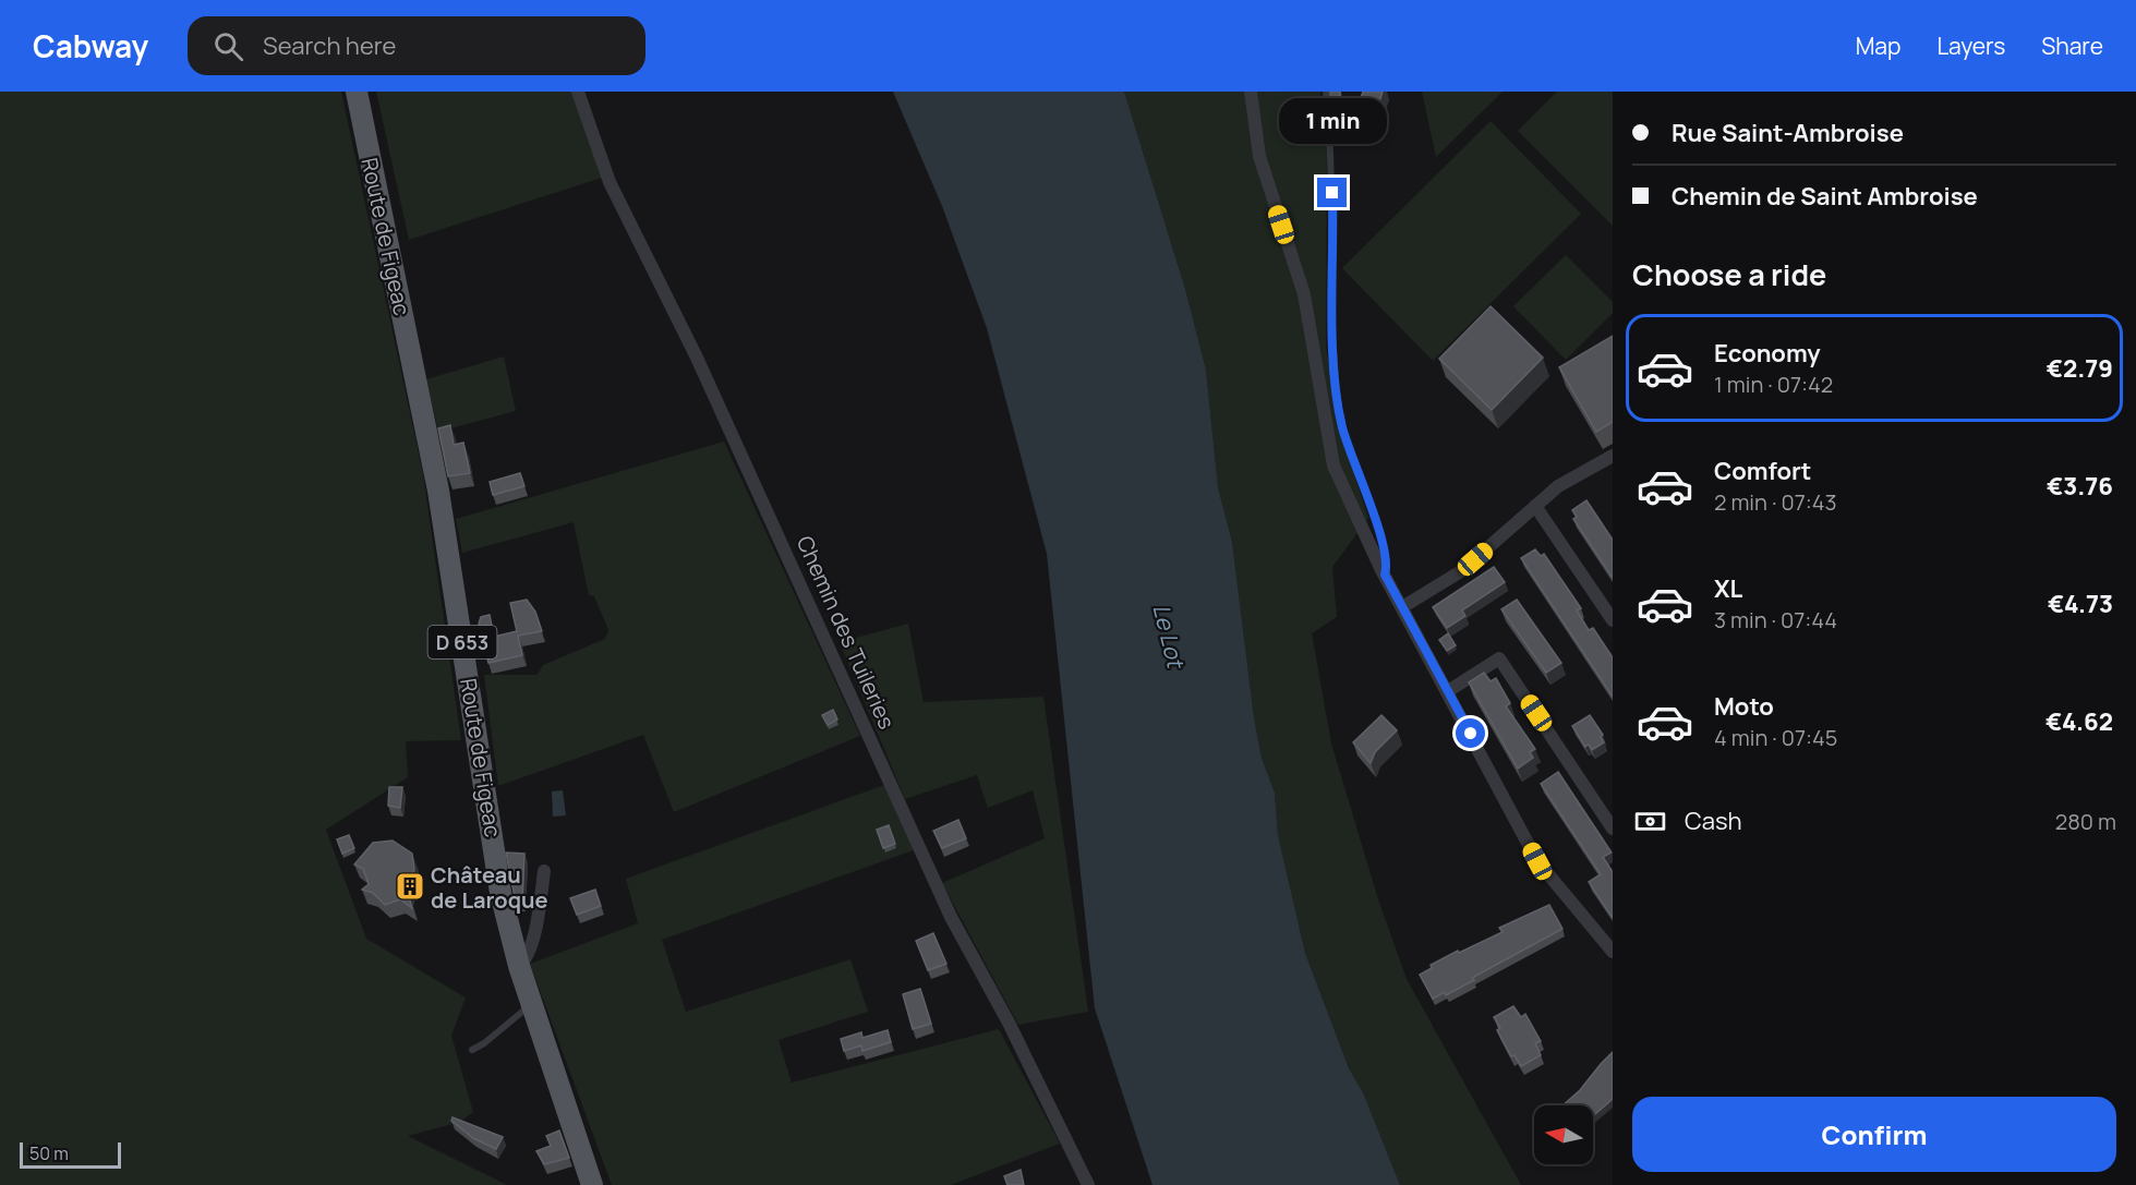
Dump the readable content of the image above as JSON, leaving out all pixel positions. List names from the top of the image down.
{
  "streets": {
    "main road": ["Route de Figeac", "D 653"],
    "street": ["Chemin des Tuileries"]
  },
  "water": ["Le Lot"],
  "places": {
    "building": ["Château de Laroque"]
  },
  "scale_bar": "50 m",
  "north": "left",
  "page": {
    "header": "Cabway",
    "search": "Search here",
    "nav": ["Map", "Layers", "Share"],
    "banner": ["Rue Saint-Ambroise", "Chemin de Saint Ambroise"],
    "bubble": "1 min",
    "heading": "Choose a ride",
    "list": [
      {
        "name": "Economy",
        "note": "1 min · 07:42",
        "value": "€2.79"
      },
      {
        "name": "Comfort",
        "note": "2 min · 07:43",
        "value": "€3.76"
      },
      {
        "name": "XL",
        "note": "3 min · 07:44",
        "value": "€4.73"
      },
      {
        "name": "Moto",
        "note": "4 min · 07:45",
        "value": "€4.62"
      }
    ],
    "pay": ["Cash", "280 m"],
    "buttons": "Confirm",
    "scale": "50 m"
  }
}
